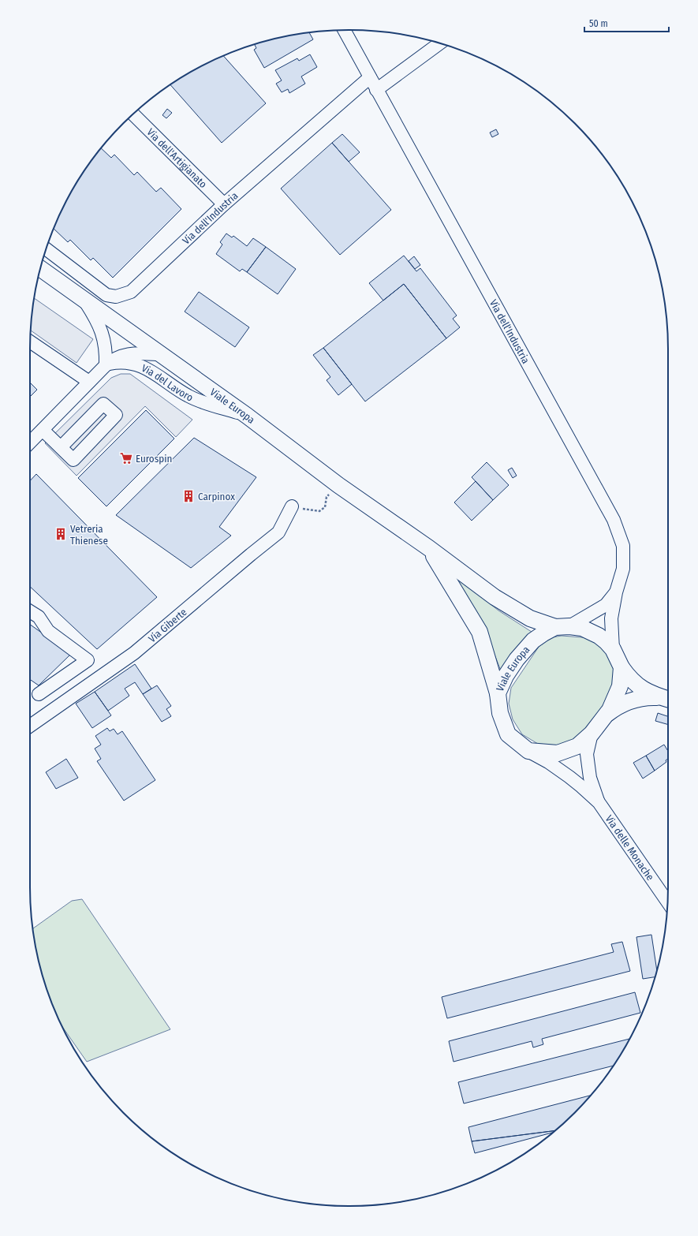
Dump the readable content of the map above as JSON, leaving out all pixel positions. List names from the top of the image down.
{
  "streets": {
    "main road": ["Viale Europa"],
    "street": [
      "Via dell'Artigianato",
      "Via dell'Industria",
      "Via del Lavoro",
      "Via Giberte",
      "Via delle Monache"
    ]
  },
  "crossings": [
    ["Via dell'Artigianato", "Via dell'Industria"],
    ["Via dell'Industria", "Viale Europa"],
    ["Via del Lavoro", "Viale Europa"]
  ],
  "places": {
    "supermarket": ["Eurospin"],
    "building": ["Carpinox", "Vetreria Thienese"]
  },
  "scale_bar": "50 m"
}
